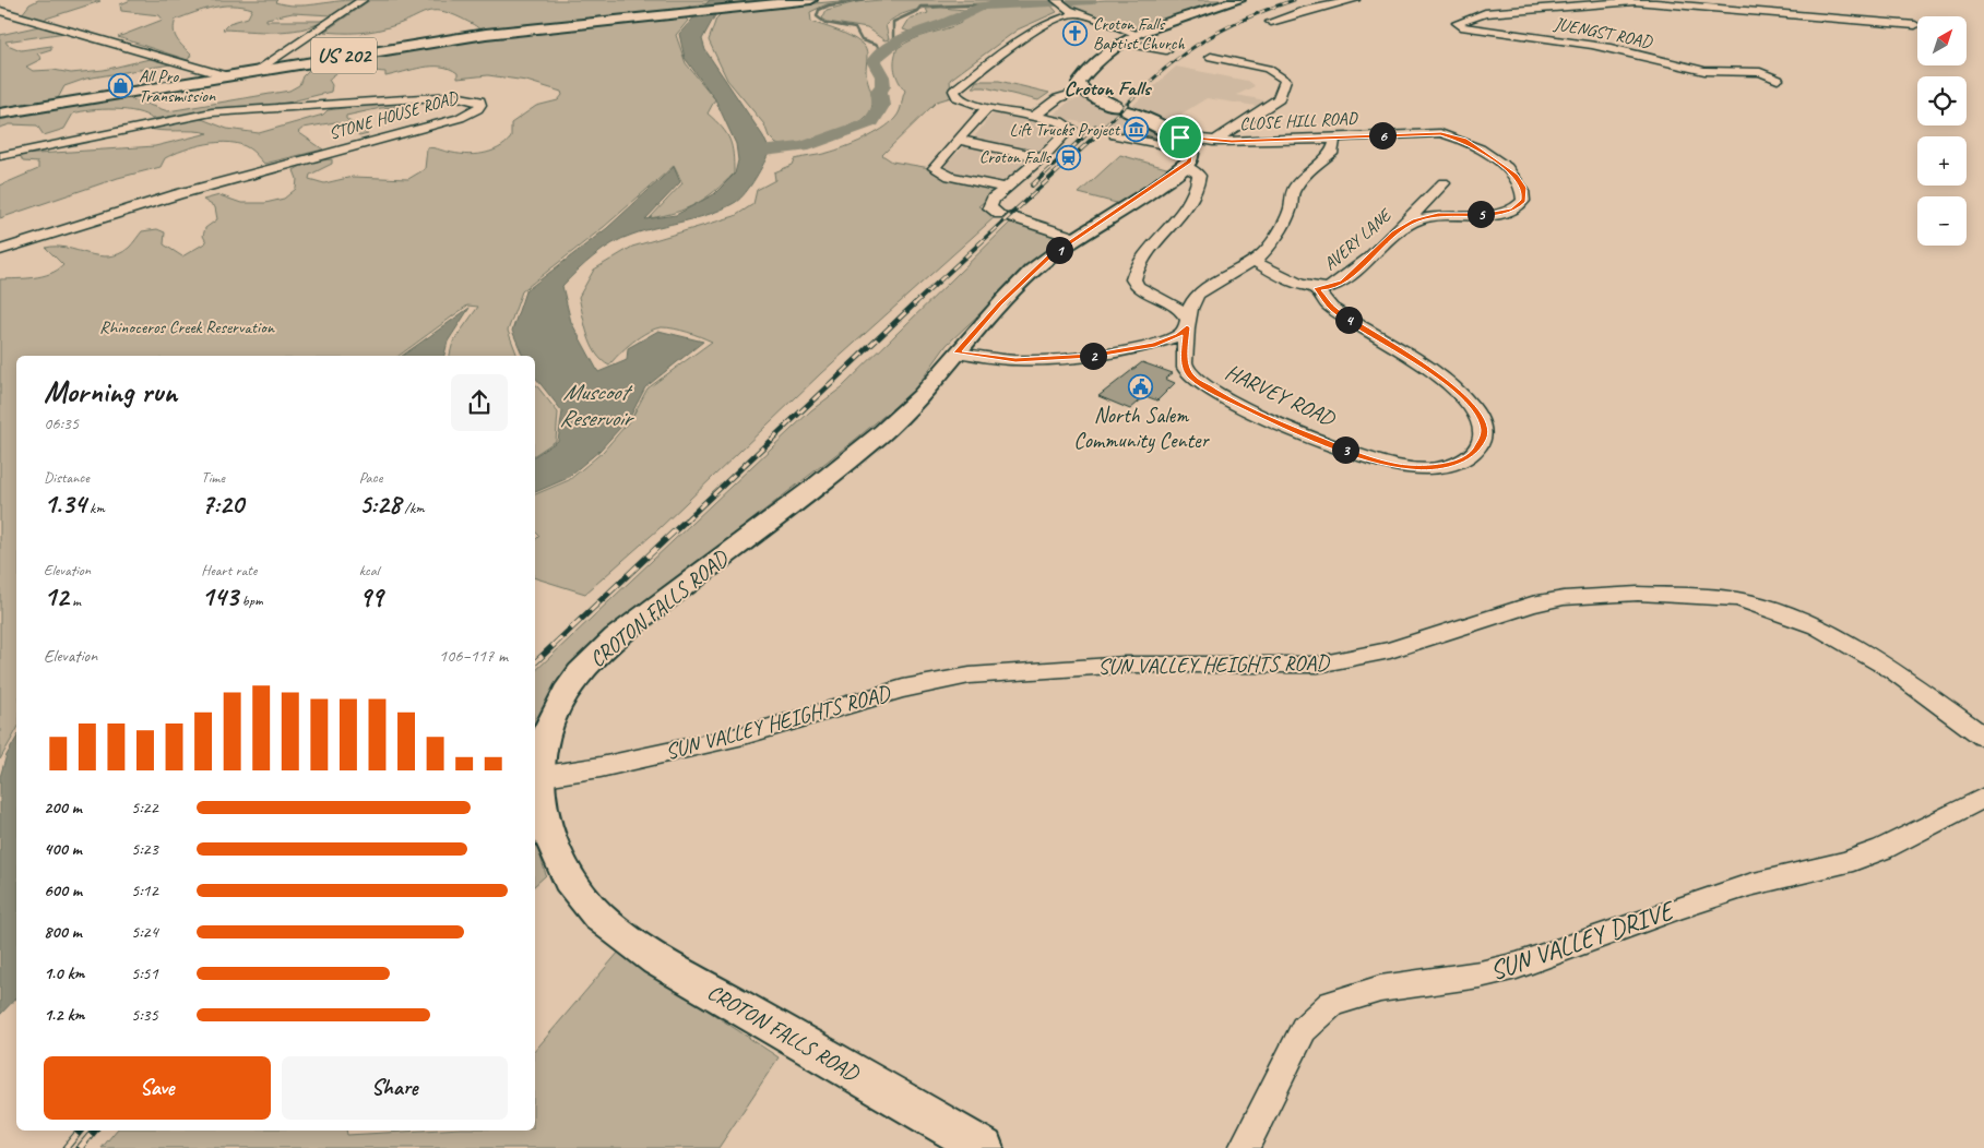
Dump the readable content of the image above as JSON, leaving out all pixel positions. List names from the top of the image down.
{
  "streets": {
    "main road": ["US 202", "CROTON FALLS ROAD"],
    "street": [
      "JUENGST ROAD",
      "STONE HOUSE ROAD",
      "CLOSE HILL ROAD",
      "AVERY LANE",
      "HARVEY ROAD",
      "SUN VALLEY HEIGHTS ROAD",
      "SUN VALLEY DRIVE"
    ]
  },
  "crossings": [
    ["CLOSE HILL ROAD", "AVERY LANE"],
    ["AVERY LANE", "HARVEY ROAD"],
    ["CROTON FALLS ROAD", "SUN VALLEY HEIGHTS ROAD"]
  ],
  "districts": ["Croton Falls"],
  "water": ["Muscoot Reservoir"],
  "parks": ["Rhinoceros Creek Reservation"],
  "places": {
    "church": ["Croton Falls Baptist Church"],
    "shop": ["All Pro Transmission"],
    "museum": ["Lift Trucks Project"],
    "station": ["Croton Falls"],
    "public building": ["North Salem Community Center"]
  },
  "north": "top right",
  "page": {
    "map_buttons": ["+", "−"],
    "pins": [
      "6",
      "5",
      "1",
      "4",
      "2",
      "3"
    ],
    "heading": ["Morning run", "06:35"],
    "stats": [
      ["Distance", "1.34 km"],
      ["Time", "7:20"],
      ["Pace", "5:28 /km"],
      ["Elevation", "12 m"],
      ["Heart rate", "143 bpm"],
      ["kcal", "99"]
    ],
    "chart": ["Elevation", "106–117 m"],
    "list": [
      {
        "name": "200 m",
        "note": "5:22"
      },
      {
        "name": "400 m",
        "note": "5:23"
      },
      {
        "name": "600 m",
        "note": "5:12"
      },
      {
        "name": "800 m",
        "note": "5:24"
      },
      {
        "name": "1.0 km",
        "note": "5:51"
      },
      {
        "name": "1.2 km",
        "note": "5:35"
      }
    ],
    "buttons": ["Save", "Share"]
  }
}
